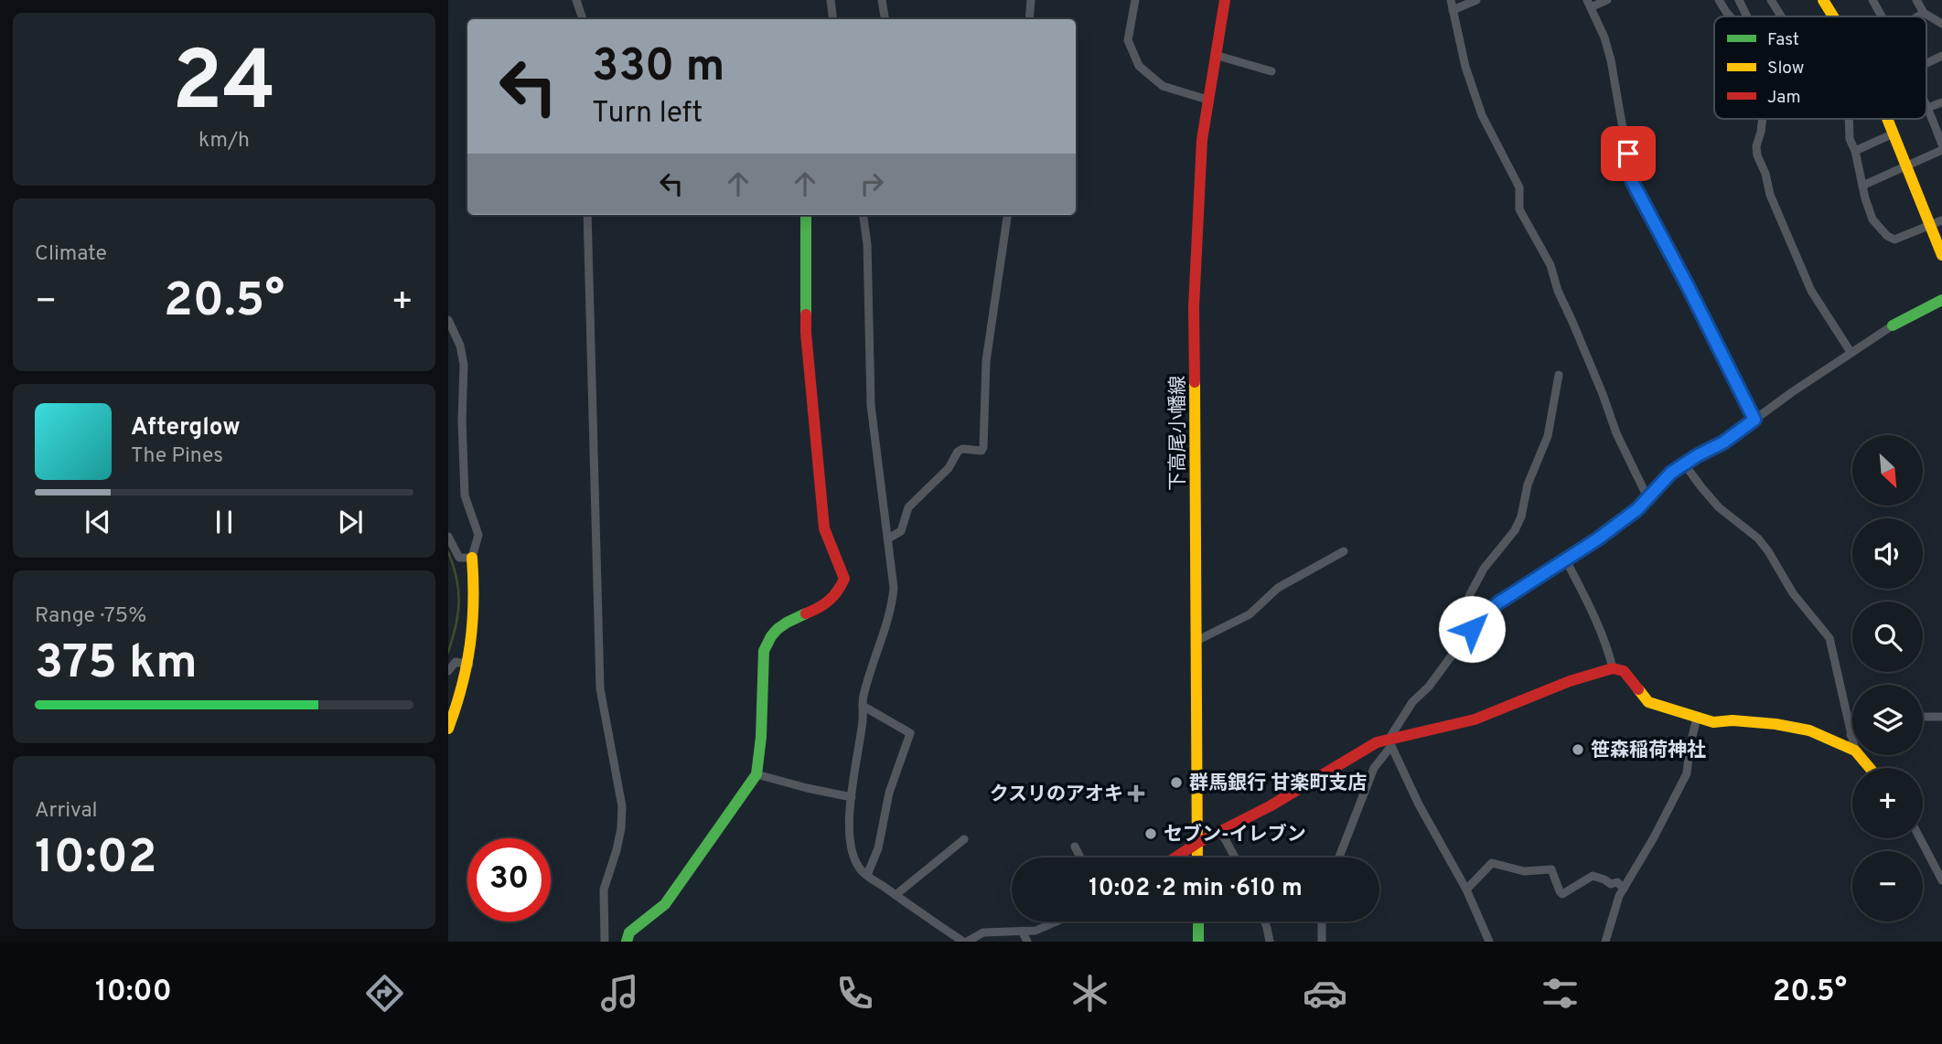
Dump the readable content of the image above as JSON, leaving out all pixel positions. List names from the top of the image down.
{
  "streets": {
    "street": ["下高尾小幡線"]
  },
  "places": {
    "other": ["笹森稲荷神社", "群馬銀行 甘楽町支店", "セブン-イレブン"],
    "health": ["クスリのアオキ"]
  },
  "legend": ["Fast", "Slow", "Jam"],
  "north": "bottom right",
  "page": {
    "tile": [
      ["24", "km/h"],
      "Climate",
      ["Range · 75%", "375 km"],
      ["Arrival", "10:02"]
    ],
    "turn": ["330 m", "Turn left"],
    "heat": ["−", "20.5°", "+"],
    "song": ["Afterglow", "The Pines"],
    "map_buttons": ["+", "−"],
    "limit": "30",
    "trip": "10:02 · 2 min · 610 m",
    "tabs": ["10:00", "20.5°"]
  }
}
